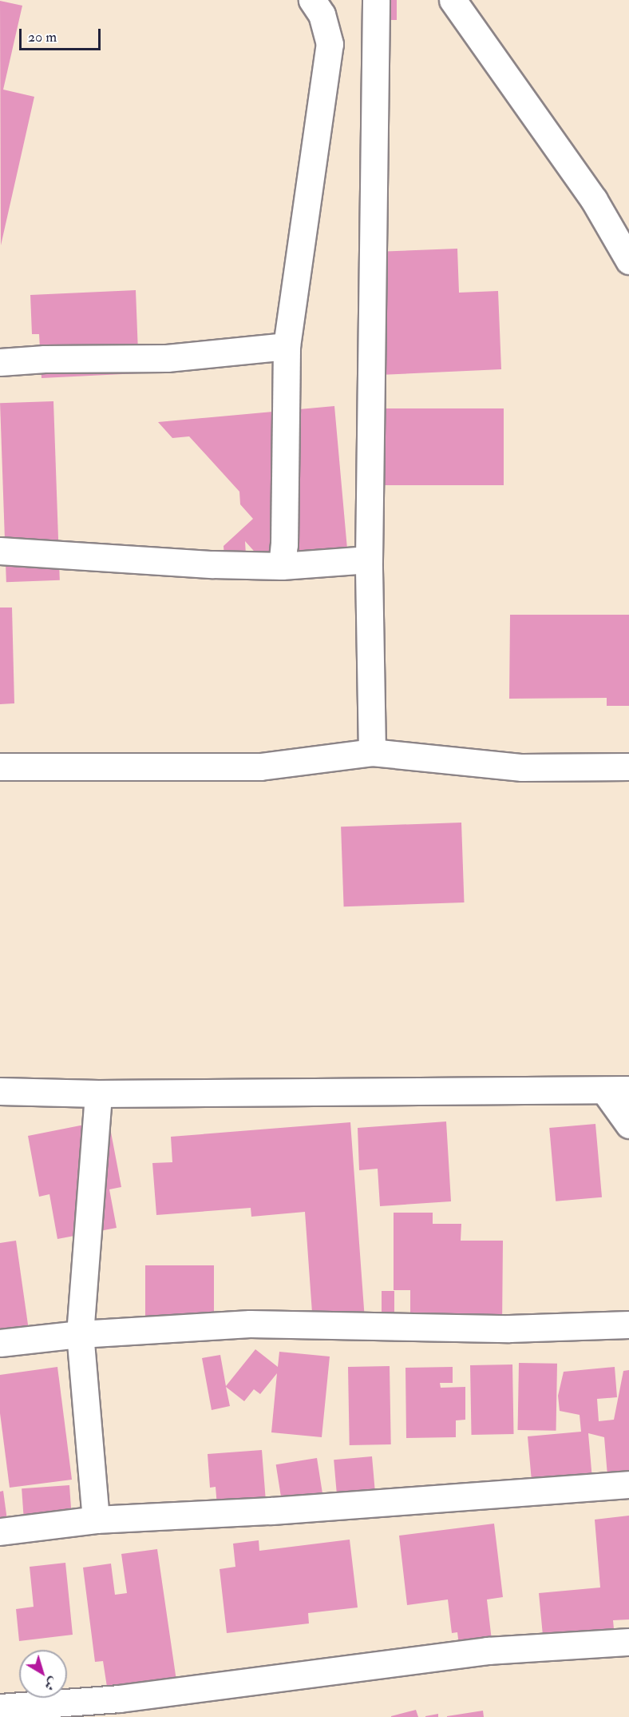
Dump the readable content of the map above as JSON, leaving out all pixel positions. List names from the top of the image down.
{
  "scale_bar": "20 m",
  "north": "bottom right"
}
